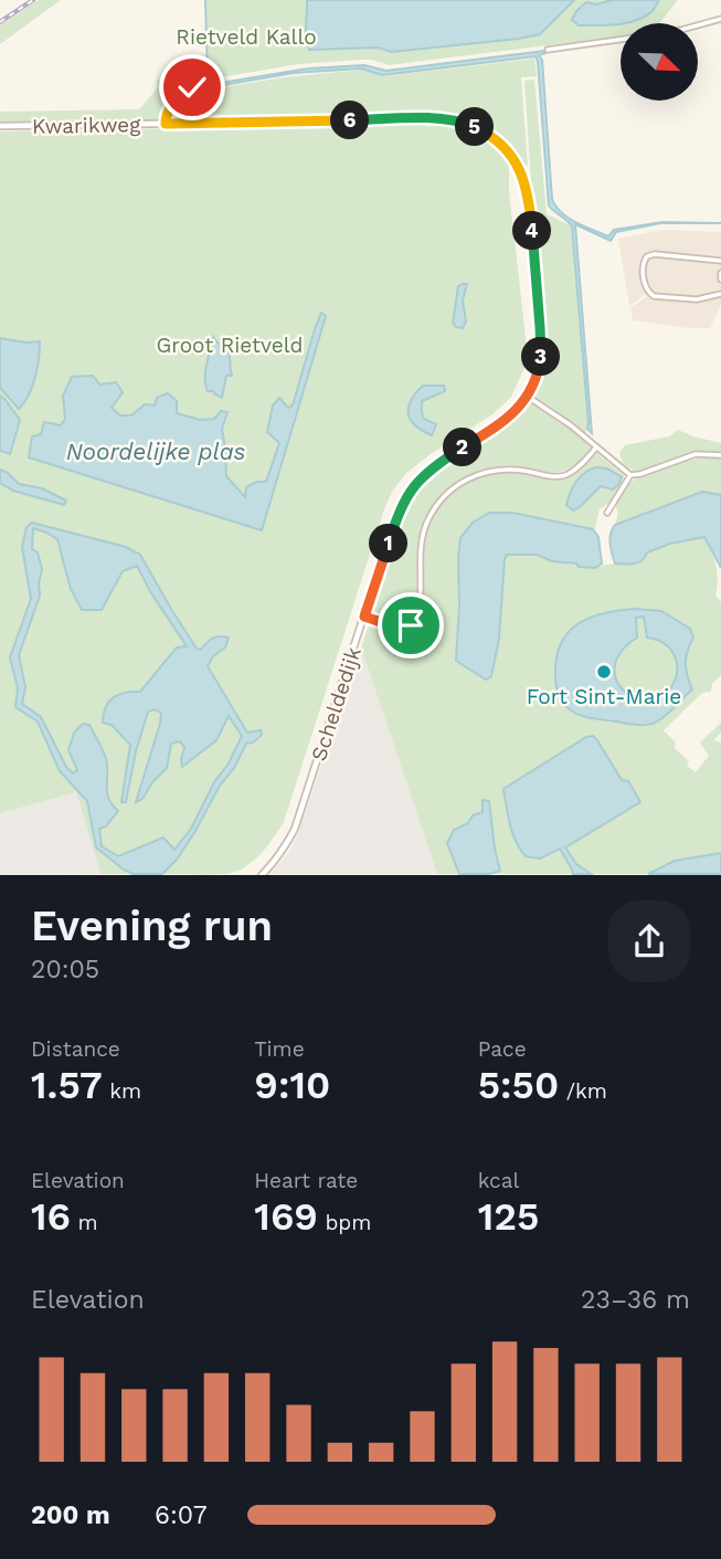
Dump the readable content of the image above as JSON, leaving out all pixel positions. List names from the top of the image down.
{
  "streets": {
    "street": ["Kwarikweg", "Scheldedijk"]
  },
  "crossings": [
    ["Kwarikweg", "Scheldedijk"]
  ],
  "water": ["Noordelijke plas"],
  "parks": ["Rietveld Kallo", "Groot Rietveld"],
  "places": ["Fort Sint-Marie"],
  "north": "bottom right",
  "page": {
    "pins": [
      "6",
      "5",
      "4",
      "3",
      "2",
      "1"
    ],
    "heading": ["Evening run", "20:05"],
    "stats": [
      ["Distance", "1.57 km"],
      ["Time", "9:10"],
      ["Pace", "5:50 /km"],
      ["Elevation", "16 m"],
      ["Heart rate", "169 bpm"],
      ["kcal", "125"]
    ],
    "chart": ["Elevation", "23–36 m"],
    "list": [
      {
        "name": "200 m",
        "note": "6:07"
      }
    ]
  }
}
